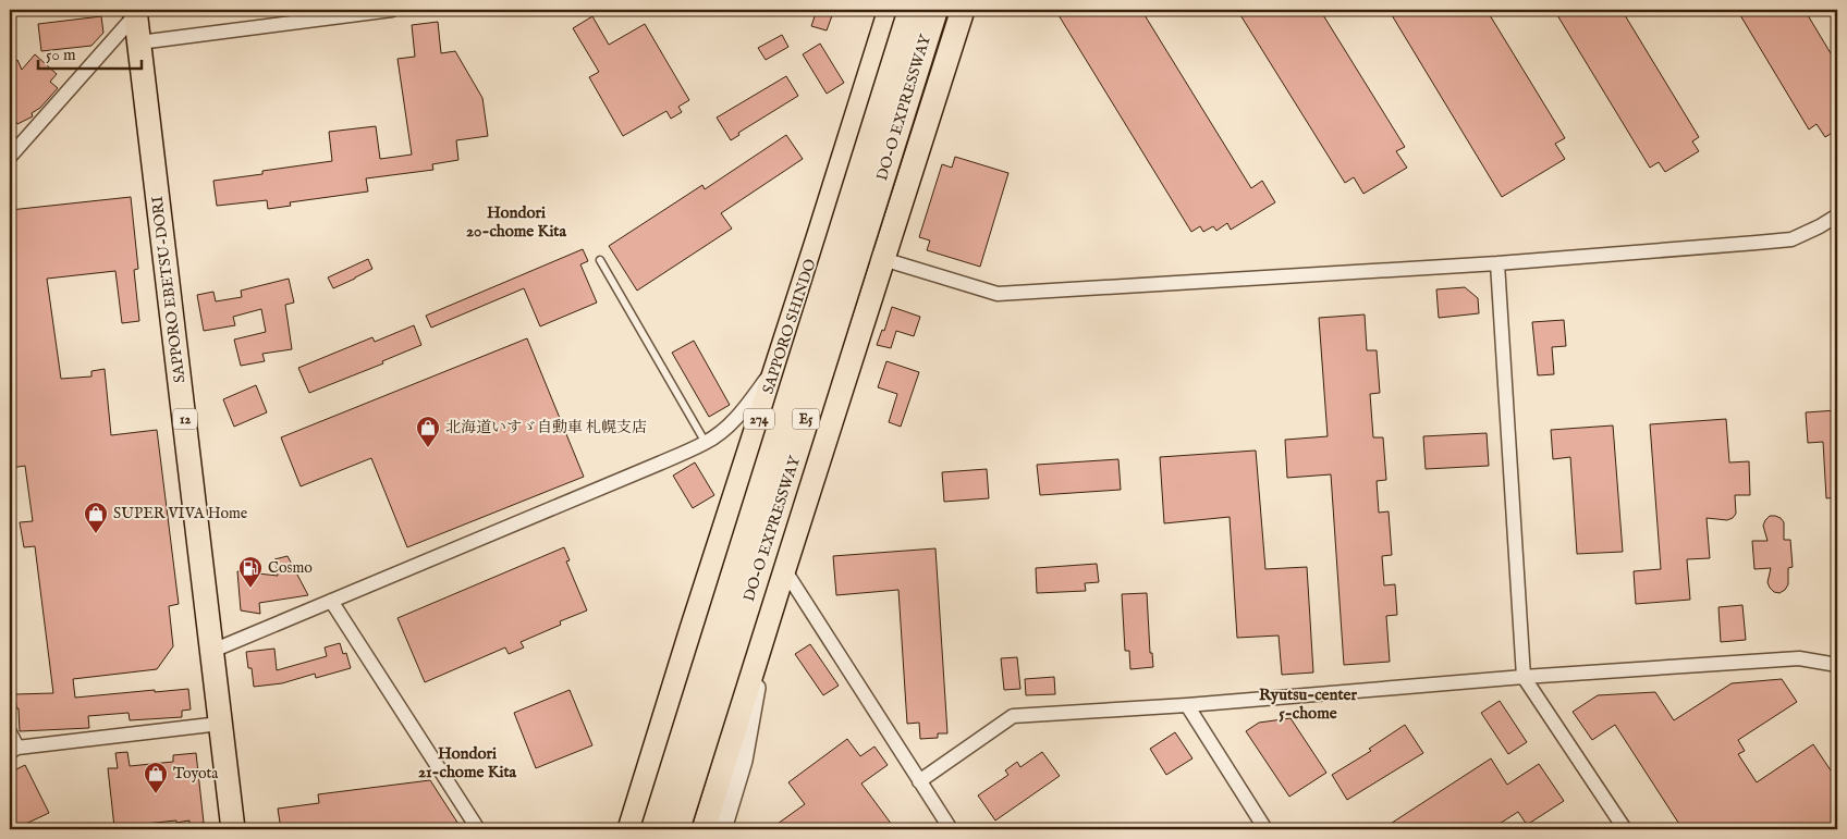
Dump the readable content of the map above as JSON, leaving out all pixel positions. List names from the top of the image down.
{
  "streets": {
    "highway": [
      "DO-O EXPRESSWAY",
      "SAPPORO EBETSU-DORI",
      "SAPPORO SHINDO",
      "12",
      "274",
      "E5"
    ]
  },
  "districts": ["Hondori 20-chome Kita", "Ryutsu-center 5-chome", "Hondori 21-chome Kita"],
  "places": {
    "shop": ["北海道いすゞ自動車 札幌支店", "SUPER VIVA Home", "Toyota"],
    "fuel station": ["Cosmo"]
  },
  "scale_bar": "50 m"
}
